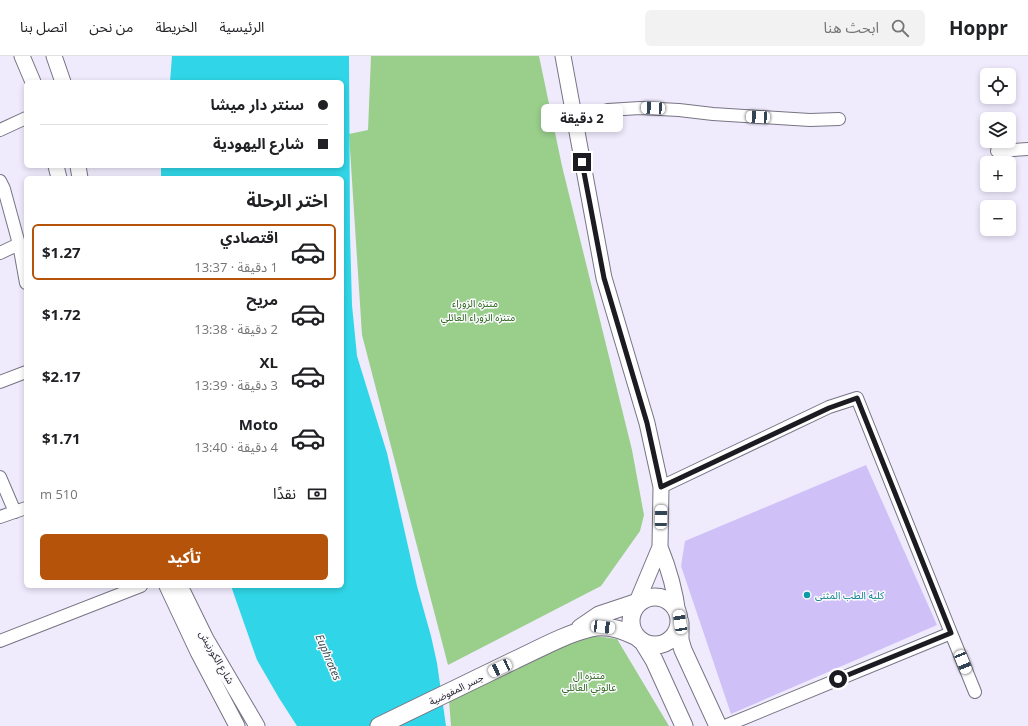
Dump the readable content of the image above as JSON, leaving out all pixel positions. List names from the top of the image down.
{
  "streets": {
    "main road": ["جسر المفوضية"],
    "street": ["شارع الكورنيش"]
  },
  "water": ["Euphrates"],
  "parks": ["متنزه الزوراء", "متنزه الزوراء العائلي", "متنزه ال عالوتي العائلي"],
  "places": ["كلية الطب المثنى"],
  "page": {
    "header": "Hoppr",
    "search": "ابحث هنا",
    "nav": [
      "الرئيسية",
      "الخريطة",
      "من نحن",
      "اتصل بنا"
    ],
    "map_buttons": ["+", "−"],
    "banner": ["سنتر دار ميشا", "شارع اليهودية"],
    "bubble": "2 دقيقة",
    "heading": "اختر الرحلة",
    "list": [
      {
        "name": "اقتصادي",
        "note": "1 دقيقة · 13:37",
        "value": "$1.27"
      },
      {
        "name": "مريح",
        "note": "2 دقيقة · 13:38",
        "value": "$1.72"
      },
      {
        "name": "XL",
        "note": "3 دقيقة · 13:39",
        "value": "$2.17"
      },
      {
        "name": "Moto",
        "note": "4 دقيقة · 13:40",
        "value": "$1.71"
      }
    ],
    "pay": ["نقدًا", "510 m"],
    "buttons": "تأكيد"
  }
}
